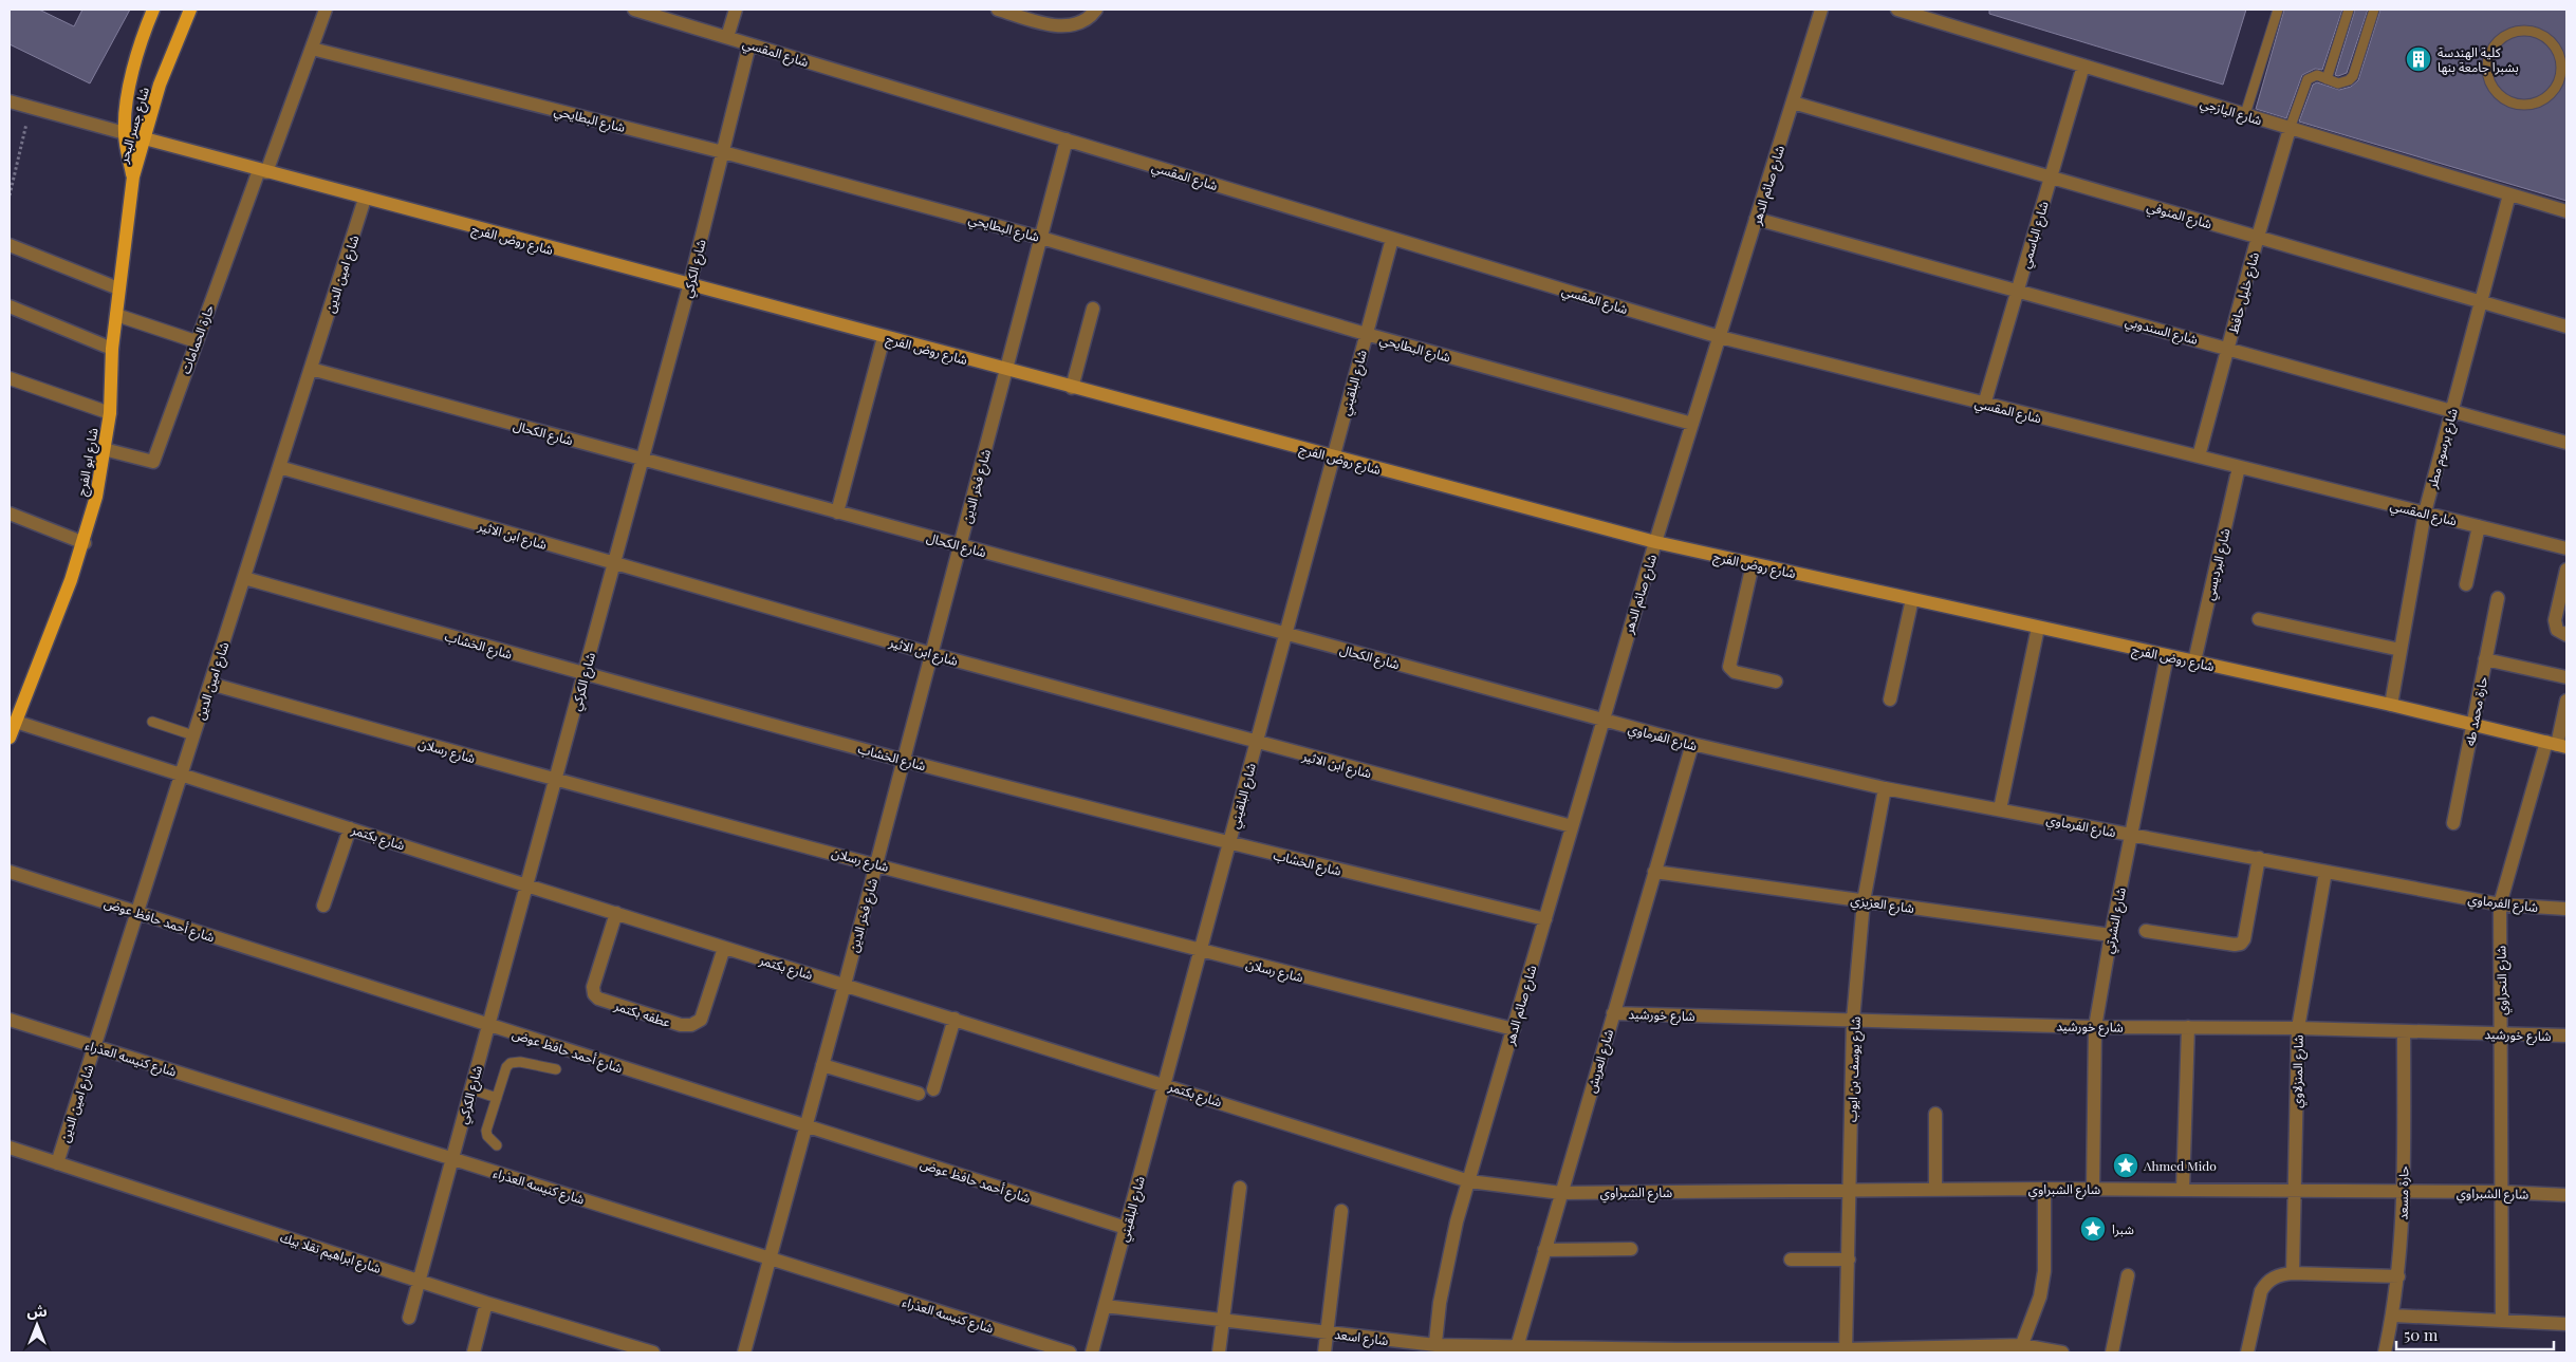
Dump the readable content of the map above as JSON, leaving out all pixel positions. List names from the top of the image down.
{
  "streets": {
    "main road": ["شارع جسر البحر", "شارع ابو الفرج"],
    "street": [
      "شارع المقسي",
      "شارع اليازجي",
      "شارع البطايحي",
      "شارع صائم الدهر",
      "شارع المنوفي",
      "شارع الباسمي",
      "شارع روض الفرج",
      "شارع الكركي",
      "شارع امين الدين",
      "شارع خليل حافظ",
      "شارع السندوبي",
      "حارة الحمامات",
      "شارع البلقيني",
      "شارع الكحال",
      "شارع برسوم مطر",
      "شارع فخر الدين",
      "شارع ابن الاثير",
      "شارع البرديسي",
      "شارع الخشاب",
      "حارة محمد طه",
      "شارع الفرماوي",
      "شارع رسلان",
      "شارع بكتمر",
      "شارع العزيزي",
      "شارع أحمد حافظ عوض",
      "شارع النشرتي",
      "شارع النحراوي",
      "عطفه بكتمر",
      "شارع خورشيد",
      "شارع كنيسه العذراء",
      "شارع العريش",
      "شارع يوسف بن ايوب",
      "شارع المنزلاوي",
      "شارع الشبراوي",
      "حارة مسعد",
      "شارع ابراهيم تقلا بيك",
      "شارع اسعد"
    ]
  },
  "crossings": [
    ["شارع المقسي", "شارع صائم الدهر"],
    ["شارع المقسي", "شارع الباسمي"],
    ["شارع المقسي", "شارع الكركي"],
    ["شارع المقسي", "شارع خليل حافظ"],
    ["شارع المقسي", "شارع البلقيني"],
    ["شارع المقسي", "شارع برسوم مطر"],
    ["شارع المقسي", "شارع فخر الدين"],
    ["شارع المقسي", "شارع البرديسي"],
    ["شارع اليازجي", "شارع الباسمي"],
    ["شارع اليازجي", "شارع خليل حافظ"],
    ["شارع اليازجي", "شارع برسوم مطر"],
    ["شارع البطايحي", "شارع صائم الدهر"],
    ["شارع البطايحي", "شارع الكركي"],
    ["شارع البطايحي", "حارة الحمامات"],
    ["شارع البطايحي", "شارع البلقيني"],
    ["شارع البطايحي", "شارع فخر الدين"],
    ["شارع جسر البحر", "شارع روض الفرج"],
    ["شارع جسر البحر", "شارع ابو الفرج"],
    ["شارع صائم الدهر", "شارع المنوفي"],
    ["شارع صائم الدهر", "شارع روض الفرج"],
    ["شارع صائم الدهر", "شارع السندوبي"],
    ["شارع صائم الدهر", "شارع الكحال"],
    ["شارع صائم الدهر", "شارع ابن الاثير"],
    ["شارع صائم الدهر", "شارع الخشاب"],
    ["شارع صائم الدهر", "شارع الفرماوي"],
    ["شارع صائم الدهر", "شارع رسلان"],
    ["شارع صائم الدهر", "شارع بكتمر"],
    ["شارع صائم الدهر", "شارع اسعد"],
    ["شارع المنوفي", "شارع الباسمي"],
    ["شارع المنوفي", "شارع خليل حافظ"],
    ["شارع المنوفي", "شارع برسوم مطر"],
    ["شارع الباسمي", "شارع السندوبي"],
    ["شارع روض الفرج", "شارع الكركي"],
    ["شارع روض الفرج", "شارع امين الدين"],
    ["شارع روض الفرج", "حارة الحمامات"],
    ["شارع روض الفرج", "شارع البلقيني"],
    ["شارع روض الفرج", "شارع برسوم مطر"],
    ["شارع روض الفرج", "شارع فخر الدين"],
    ["شارع روض الفرج", "شارع البرديسي"],
    ["شارع روض الفرج", "حارة محمد طه"],
    ["شارع روض الفرج", "شارع النشرتي"],
    ["شارع روض الفرج", "شارع النحراوي"],
    ["شارع الكركي", "شارع الكحال"],
    ["شارع الكركي", "شارع ابن الاثير"],
    ["شارع الكركي", "شارع الخشاب"],
    ["شارع الكركي", "شارع رسلان"],
    ["شارع الكركي", "شارع بكتمر"],
    ["شارع الكركي", "شارع أحمد حافظ عوض"],
    ["شارع الكركي", "شارع كنيسه العذراء"],
    ["شارع الكركي", "شارع ابراهيم تقلا بيك"],
    ["شارع امين الدين", "شارع الكحال"],
    ["شارع امين الدين", "شارع ابن الاثير"],
    ["شارع امين الدين", "شارع الخشاب"],
    ["شارع امين الدين", "شارع رسلان"],
    ["شارع امين الدين", "شارع بكتمر"],
    ["شارع امين الدين", "شارع أحمد حافظ عوض"],
    ["شارع امين الدين", "شارع كنيسه العذراء"],
    ["شارع امين الدين", "شارع ابراهيم تقلا بيك"],
    ["شارع خليل حافظ", "شارع السندوبي"],
    ["شارع السندوبي", "شارع برسوم مطر"],
    ["حارة الحمامات", "شارع ابو الفرج"],
    ["شارع البلقيني", "شارع الكحال"],
    ["شارع البلقيني", "شارع ابن الاثير"],
    ["شارع البلقيني", "شارع الخشاب"],
    ["شارع البلقيني", "شارع رسلان"],
    ["شارع البلقيني", "شارع بكتمر"],
    ["شارع البلقيني", "شارع أحمد حافظ عوض"],
    ["شارع البلقيني", "شارع اسعد"],
    ["شارع الكحال", "شارع فخر الدين"],
    ["شارع الكحال", "شارع الفرماوي"],
    ["شارع ابو الفرج", "شارع بكتمر"],
    ["شارع فخر الدين", "شارع ابن الاثير"],
    ["شارع فخر الدين", "شارع الخشاب"],
    ["شارع فخر الدين", "شارع رسلان"],
    ["شارع فخر الدين", "شارع بكتمر"],
    ["شارع فخر الدين", "شارع أحمد حافظ عوض"],
    ["شارع فخر الدين", "شارع كنيسه العذراء"],
    ["شارع الفرماوي", "شارع النشرتي"],
    ["شارع الفرماوي", "شارع النحراوي"],
    ["شارع الفرماوي", "شارع العريش"],
    ["شارع الفرماوي", "شارع يوسف بن ايوب"],
    ["شارع الفرماوي", "شارع المنزلاوي"],
    ["شارع بكتمر", "عطفه بكتمر"],
    ["شارع بكتمر", "شارع العريش"],
    ["شارع بكتمر", "شارع الشبراوي"],
    ["شارع العزيزي", "شارع النشرتي"],
    ["شارع العزيزي", "شارع العريش"],
    ["شارع العزيزي", "شارع يوسف بن ايوب"],
    ["شارع النشرتي", "شارع خورشيد"],
    ["شارع النشرتي", "شارع الشبراوي"],
    ["شارع النحراوي", "شارع خورشيد"],
    ["شارع النحراوي", "شارع الشبراوي"],
    ["شارع خورشيد", "شارع العريش"],
    ["شارع خورشيد", "شارع يوسف بن ايوب"],
    ["شارع خورشيد", "شارع المنزلاوي"],
    ["شارع خورشيد", "حارة مسعد"],
    ["شارع العريش", "شارع الشبراوي"],
    ["شارع العريش", "شارع اسعد"],
    ["شارع يوسف بن ايوب", "شارع الشبراوي"],
    ["شارع يوسف بن ايوب", "شارع اسعد"],
    ["شارع المنزلاوي", "شارع الشبراوي"],
    ["شارع الشبراوي", "حارة مسعد"]
  ],
  "places": {
    "building": ["كلية الهندسة بشبرا جامعة بنها"],
    "place": ["Ahmed Mido", "شبرا"]
  },
  "scale_bar": "50 m",
  "north": "top"
}
